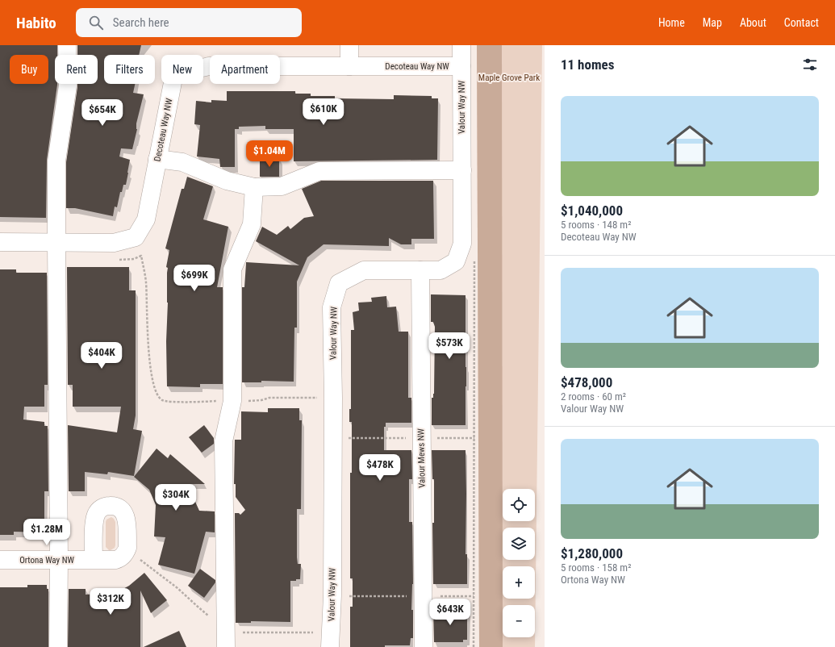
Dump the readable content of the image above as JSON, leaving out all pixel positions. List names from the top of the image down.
{
  "streets": {
    "street": [
      "Decoteau Way NW",
      "Valour Way NW",
      "Valour Mews NW",
      "Ortona Way NW"
    ]
  },
  "crossings": [
    ["Decoteau Way NW", "Valour Way NW"],
    ["Valour Way NW", "Valour Mews NW"]
  ],
  "parks": ["Maple Grove Park"],
  "page": {
    "header": "Habito",
    "search": "Search here",
    "nav": [
      "Home",
      "Map",
      "About",
      "Contact"
    ],
    "heading": "11 homes",
    "chip": [
      "Buy",
      "Rent",
      "Filters",
      "New",
      "Apartment"
    ],
    "list": [
      {
        "name": "$1,040,000",
        "note": "5 rooms · 148 m² · Decoteau Way NW"
      },
      {
        "name": "$478,000",
        "note": "2 rooms · 60 m² · Valour Way NW"
      },
      {
        "name": "$1,280,000",
        "note": "5 rooms · 158 m² · Ortona Way NW"
      }
    ],
    "price": [
      "$610K",
      "$654K",
      "$1.04M",
      "$699K",
      "$573K",
      "$404K",
      "$478K",
      "$304K",
      "$1.28M",
      "$312K",
      "$643K"
    ],
    "map_buttons": ["+", "−"]
  }
}
